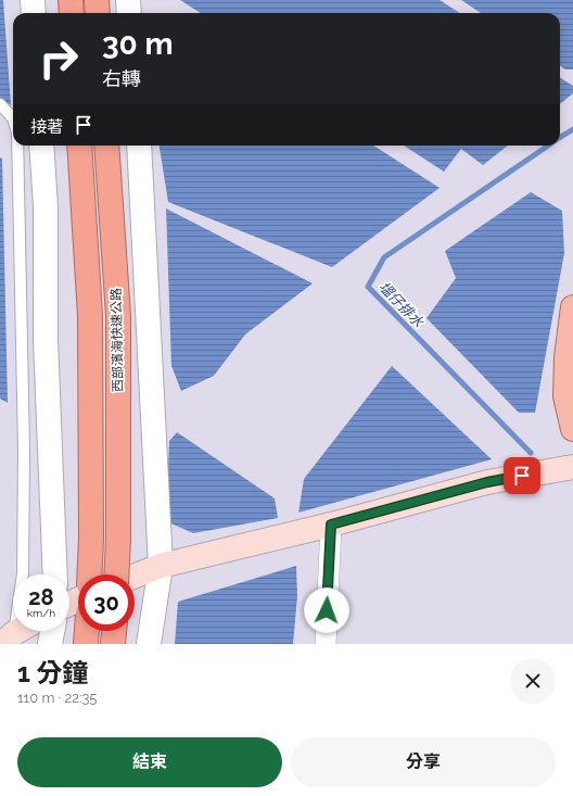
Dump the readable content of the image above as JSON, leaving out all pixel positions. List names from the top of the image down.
{
  "streets": {
    "highway": ["西部濱海快速公路"]
  },
  "water": ["塭仔排水"],
  "page": {
    "turn": ["30 m", "右轉"],
    "then": "接著",
    "speed": "28 km/h",
    "limit": "30",
    "heading": ["1 分鐘", "110 m · 22:35"],
    "buttons": ["結束", "分享"]
  }
}
